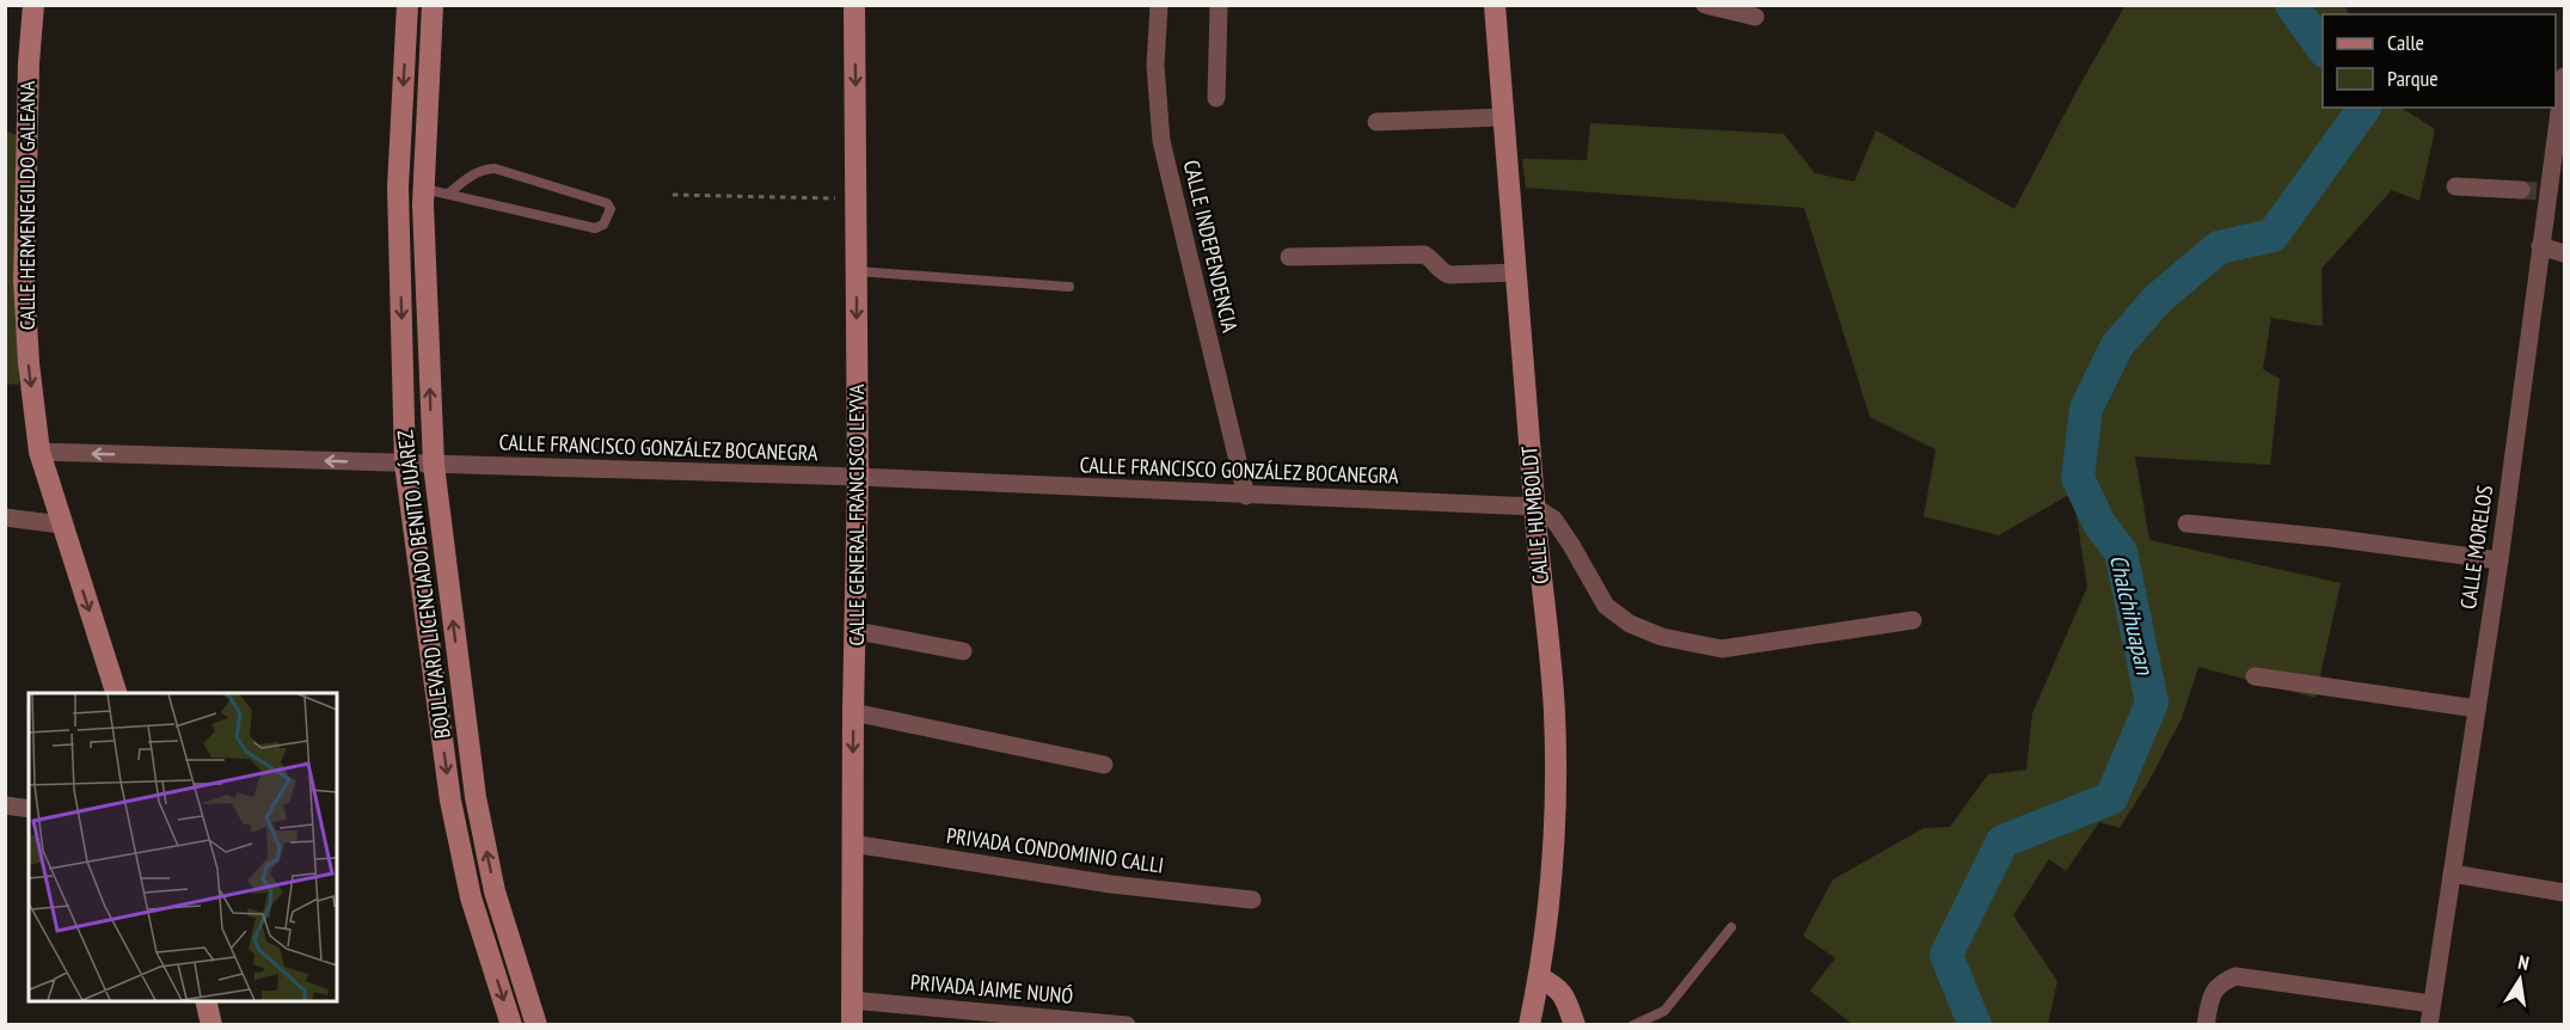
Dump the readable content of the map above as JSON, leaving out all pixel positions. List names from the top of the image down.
{
  "streets": {
    "street": [
      "CALLE HERMENEGILDO GALEANA",
      "CALLE INDEPENDENCIA",
      "CALLE FRANCISCO GONZÁLEZ BOCANEGRA",
      "CALLE GENERAL FRANCISCO LEYVA",
      "CALLE HUMBOLDT",
      "CALLE MORELOS",
      "BOULEVARD LICENCIADO BENITO JUÁREZ",
      "PRIVADA CONDOMINIO CALLI",
      "PRIVADA JAIME NUNÓ"
    ]
  },
  "crossings": [
    ["CALLE HERMENEGILDO GALEANA", "CALLE FRANCISCO GONZÁLEZ BOCANEGRA"],
    ["CALLE INDEPENDENCIA", "CALLE FRANCISCO GONZÁLEZ BOCANEGRA"],
    ["CALLE FRANCISCO GONZÁLEZ BOCANEGRA", "CALLE GENERAL FRANCISCO LEYVA"],
    ["CALLE FRANCISCO GONZÁLEZ BOCANEGRA", "CALLE HUMBOLDT"],
    ["CALLE FRANCISCO GONZÁLEZ BOCANEGRA", "BOULEVARD LICENCIADO BENITO JUÁREZ"],
    ["CALLE GENERAL FRANCISCO LEYVA", "PRIVADA CONDOMINIO CALLI"],
    ["CALLE GENERAL FRANCISCO LEYVA", "PRIVADA JAIME NUNÓ"]
  ],
  "one_way": ["CALLE HERMENEGILDO GALEANA", "CALLE GENERAL FRANCISCO LEYVA"],
  "water": ["Chalchihuapan"],
  "legend": ["Calle", "Parque"],
  "north": "top"
}
